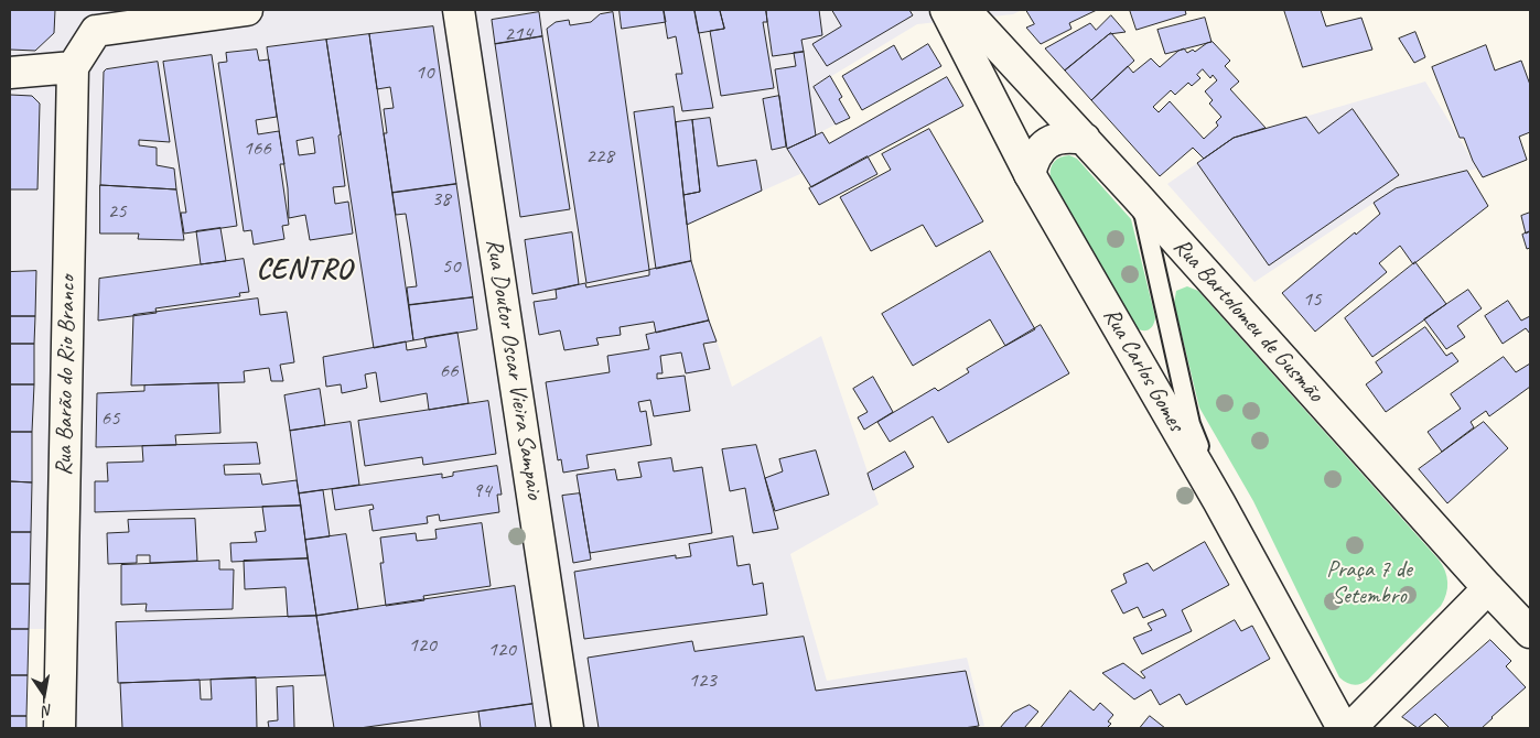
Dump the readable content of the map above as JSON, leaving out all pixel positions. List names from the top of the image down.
{
  "streets": {
    "street": [
      "Rua Bartolomeu de Gusmão",
      "Rua Doutor Oscar Vieira Sampaio",
      "Rua Carlos Gomes",
      "Rua Barão do Rio Branco"
    ]
  },
  "districts": ["CENTRO"],
  "parks": ["Praça 7 de Setembro"],
  "house_numbers": [
    "214",
    "10",
    "166",
    "228",
    "38",
    "25",
    "50",
    "15",
    "66",
    "65",
    "94",
    "120",
    "120",
    "123"
  ],
  "north": "bottom"
}
